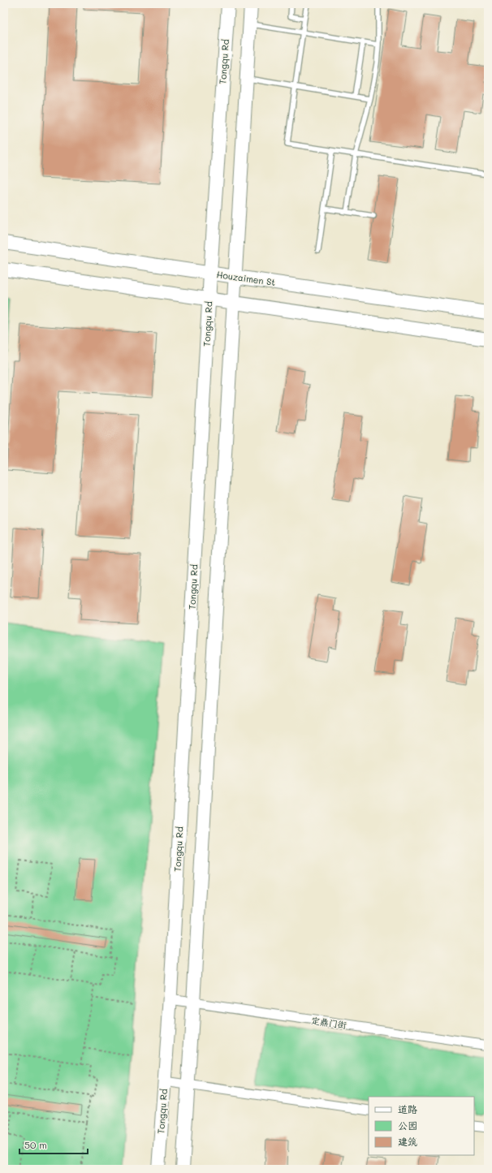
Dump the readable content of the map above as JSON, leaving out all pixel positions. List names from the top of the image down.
{
  "streets": {
    "street": ["Tongqu Rd", "Houzaimen St", "定鼎门街"]
  },
  "crossings": [
    ["Tongqu Rd", "Houzaimen St"],
    ["Tongqu Rd", "定鼎门街"]
  ],
  "legend": ["道路", "公园", "建筑"],
  "scale_bar": "50 m"
}
